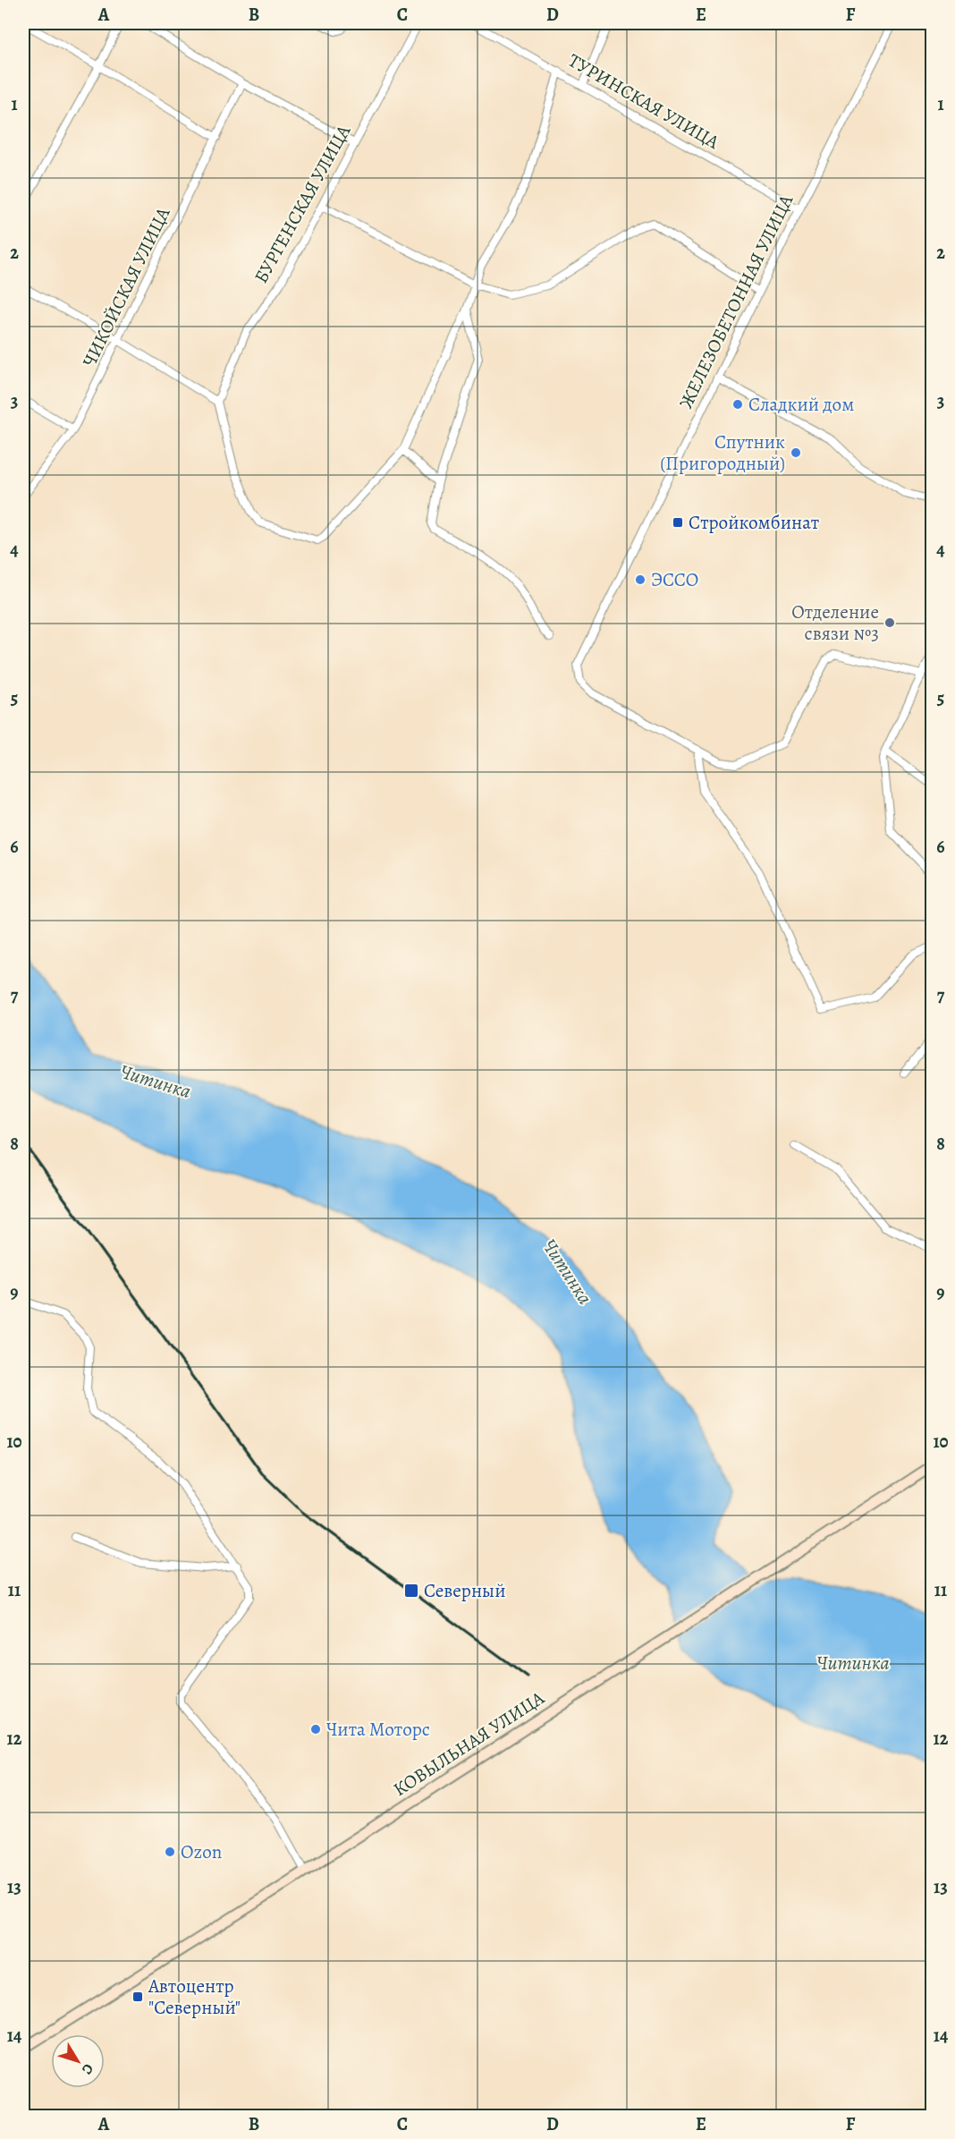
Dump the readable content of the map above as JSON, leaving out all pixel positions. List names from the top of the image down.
{
  "streets": {
    "main road": ["КОВЫЛЬНАЯ УЛИЦА"],
    "street": [
      "ТУРИНСКАЯ УЛИЦА",
      "БУРГЕНСКАЯ УЛИЦА",
      "ЧИКОЙСКАЯ УЛИЦА",
      "ЖЕЛЕЗОБЕТОННАЯ УЛИЦА"
    ]
  },
  "crossings": [
    ["ТУРИНСКАЯ УЛИЦА", "ЖЕЛЕЗОБЕТОННАЯ УЛИЦА"]
  ],
  "water": ["Читинка"],
  "places": {
    "other": [
      "Сладкий дом",
      "Спутник (Пригородный)",
      "ЭССО",
      "Отделение связи №3",
      "Чита Моторс",
      "Ozon"
    ],
    "transit": ["Стройкомбинат", "Северный", "Автоцентр \"Северный\""]
  },
  "north": "bottom right",
  "grid": {
    "columns": [
      "A",
      "B",
      "C",
      "D",
      "E",
      "F"
    ],
    "rows": [
      "1",
      "2",
      "3",
      "4",
      "5",
      "6",
      "7",
      "8",
      "9",
      "10",
      "11",
      "12",
      "13",
      "14"
    ]
  }
}
